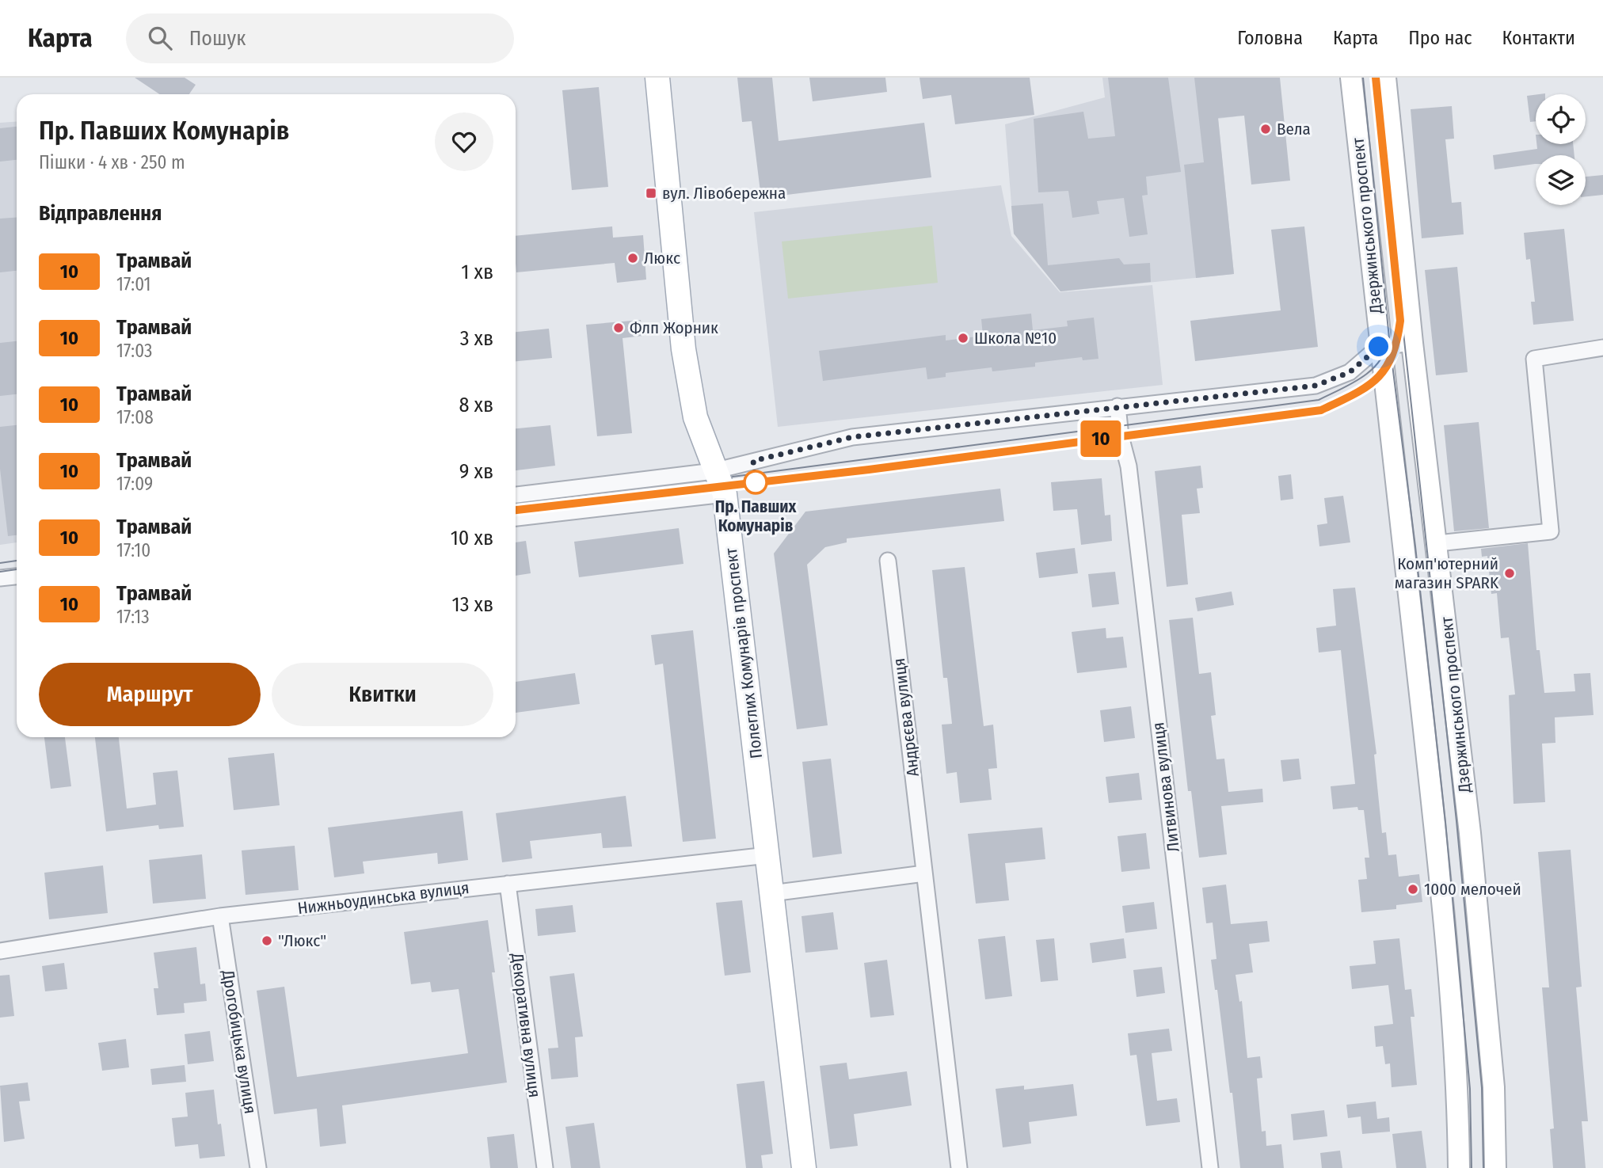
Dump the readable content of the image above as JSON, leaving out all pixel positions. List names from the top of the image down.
{
  "streets": {
    "main road": ["Полеглих Комунарів проспект"],
    "street": [
      "Дзержинського проспект",
      "Андрєєва вулиця",
      "Литвинова вулиця",
      "Нижньоудинська вулиця",
      "Декоративна вулиця",
      "Дрогобицька вулиця"
    ]
  },
  "crossings": [
    ["Полеглих Комунарів проспект", "Нижньоудинська вулиця"],
    ["Нижньоудинська вулиця", "Декоративна вулиця"],
    ["Нижньоудинська вулиця", "Дрогобицька вулиця"]
  ],
  "places": {
    "other": [
      "Вела",
      "Люкс",
      "Флп Жорник",
      "Школа №10",
      "Пр. Павших Комунарiв",
      "Комп'ютерний магазин SPARK",
      "1000 мелочей",
      "\"Люкс\""
    ],
    "transit": ["вул. Лівобережна"]
  },
  "lines": ["tram line 10"],
  "page": {
    "header": "Карта",
    "search": "Пошук",
    "nav": [
      "Головна",
      "Карта",
      "Про нас",
      "Контакти"
    ],
    "on_map": "10",
    "heading": [
      ["Пр. Павших Комунарiв", "Пішки · 4 хв · 250 m"],
      "Відправлення"
    ],
    "list": [
      {
        "mark": "10",
        "name": "Трамвай",
        "note": "17:01",
        "value": "1 хв"
      },
      {
        "mark": "10",
        "name": "Трамвай",
        "note": "17:03",
        "value": "3 хв"
      },
      {
        "mark": "10",
        "name": "Трамвай",
        "note": "17:08",
        "value": "8 хв"
      },
      {
        "mark": "10",
        "name": "Трамвай",
        "note": "17:09",
        "value": "9 хв"
      },
      {
        "mark": "10",
        "name": "Трамвай",
        "note": "17:10",
        "value": "10 хв"
      },
      {
        "mark": "10",
        "name": "Трамвай",
        "note": "17:13",
        "value": "13 хв"
      }
    ],
    "buttons": ["Маршрут", "Квитки"]
  }
}
